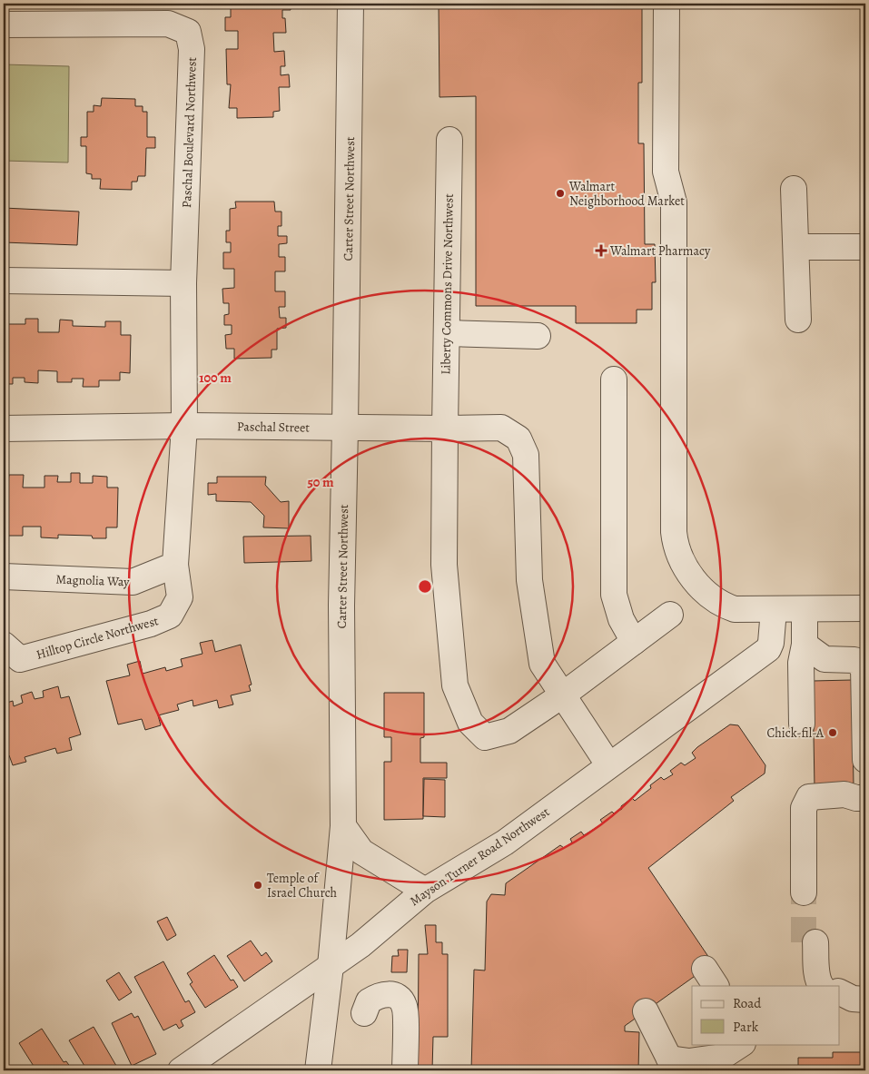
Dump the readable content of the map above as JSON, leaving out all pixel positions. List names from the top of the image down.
{
  "streets": {
    "street": [
      "Paschal Boulevard Northwest",
      "Carter Street Northwest",
      "Liberty Commons Drive Northwest",
      "Paschal Street",
      "Magnolia Way",
      "Hilltop Circle Northwest",
      "Mayson Turner Road Northwest"
    ]
  },
  "crossings": [
    ["Paschal Boulevard Northwest", "Paschal Street"],
    ["Carter Street Northwest", "Paschal Street"],
    ["Carter Street Northwest", "Mayson Turner Road Northwest"],
    ["Magnolia Way", "Hilltop Circle Northwest"]
  ],
  "places": {
    "other": ["Walmart Neighborhood Market", "Chick-fil-A", "Temple of Israel Church"],
    "health": ["Walmart Pharmacy"]
  },
  "legend": ["Road", "Park"],
  "rings": ["100 m", "50 m"]
}
